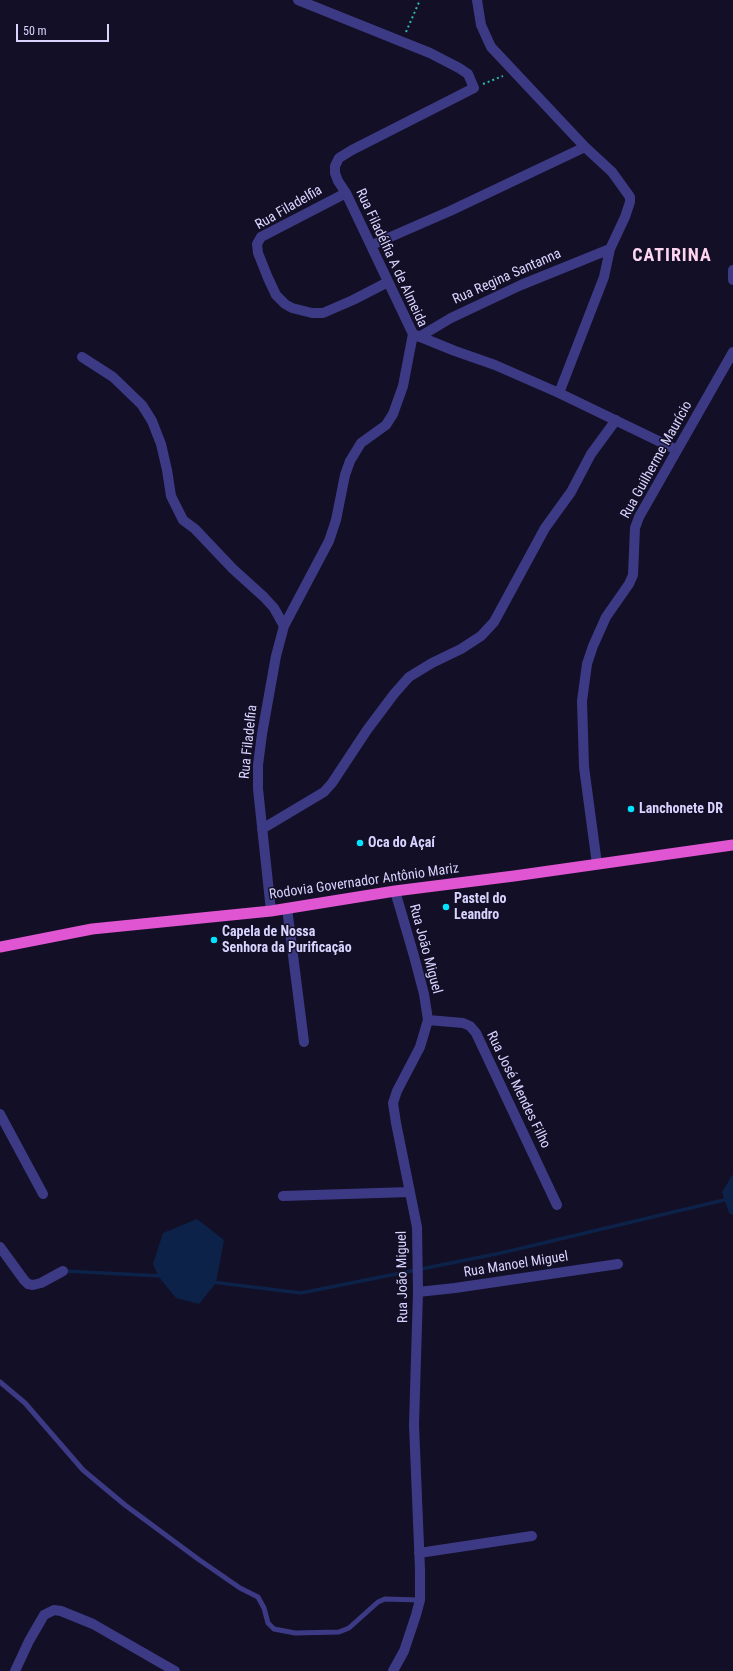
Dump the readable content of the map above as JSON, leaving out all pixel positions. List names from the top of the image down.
{
  "streets": {
    "highway": ["Rodovia Governador Antônio Mariz"],
    "street": [
      "Rua Filadelfia",
      "Rua Filadélfia A de Almeida",
      "Rua Regina Santanna",
      "Rua Guilherme Maurício",
      "Rua João Miguel",
      "Rua José Mendes Filho",
      "Rua Manoel Miguel"
    ]
  },
  "crossings": [
    ["Rua Filadelfia", "Rua Filadélfia A de Almeida"],
    ["Rua Filadelfia", "Rodovia Governador Antônio Mariz"],
    ["Rua Filadélfia A de Almeida", "Rua Regina Santanna"],
    ["Rua Guilherme Maurício", "Rodovia Governador Antônio Mariz"],
    ["Rodovia Governador Antônio Mariz", "Rua João Miguel"],
    ["Rua João Miguel", "Rua José Mendes Filho"],
    ["Rua João Miguel", "Rua Manoel Miguel"]
  ],
  "districts": ["CATIRINA"],
  "places": [
    "Lanchonete DR",
    "Oca do Açaí",
    "Pastel do Leandro",
    "Capela de Nossa Senhora da Purificação"
  ],
  "scale_bar": "50 m"
}
